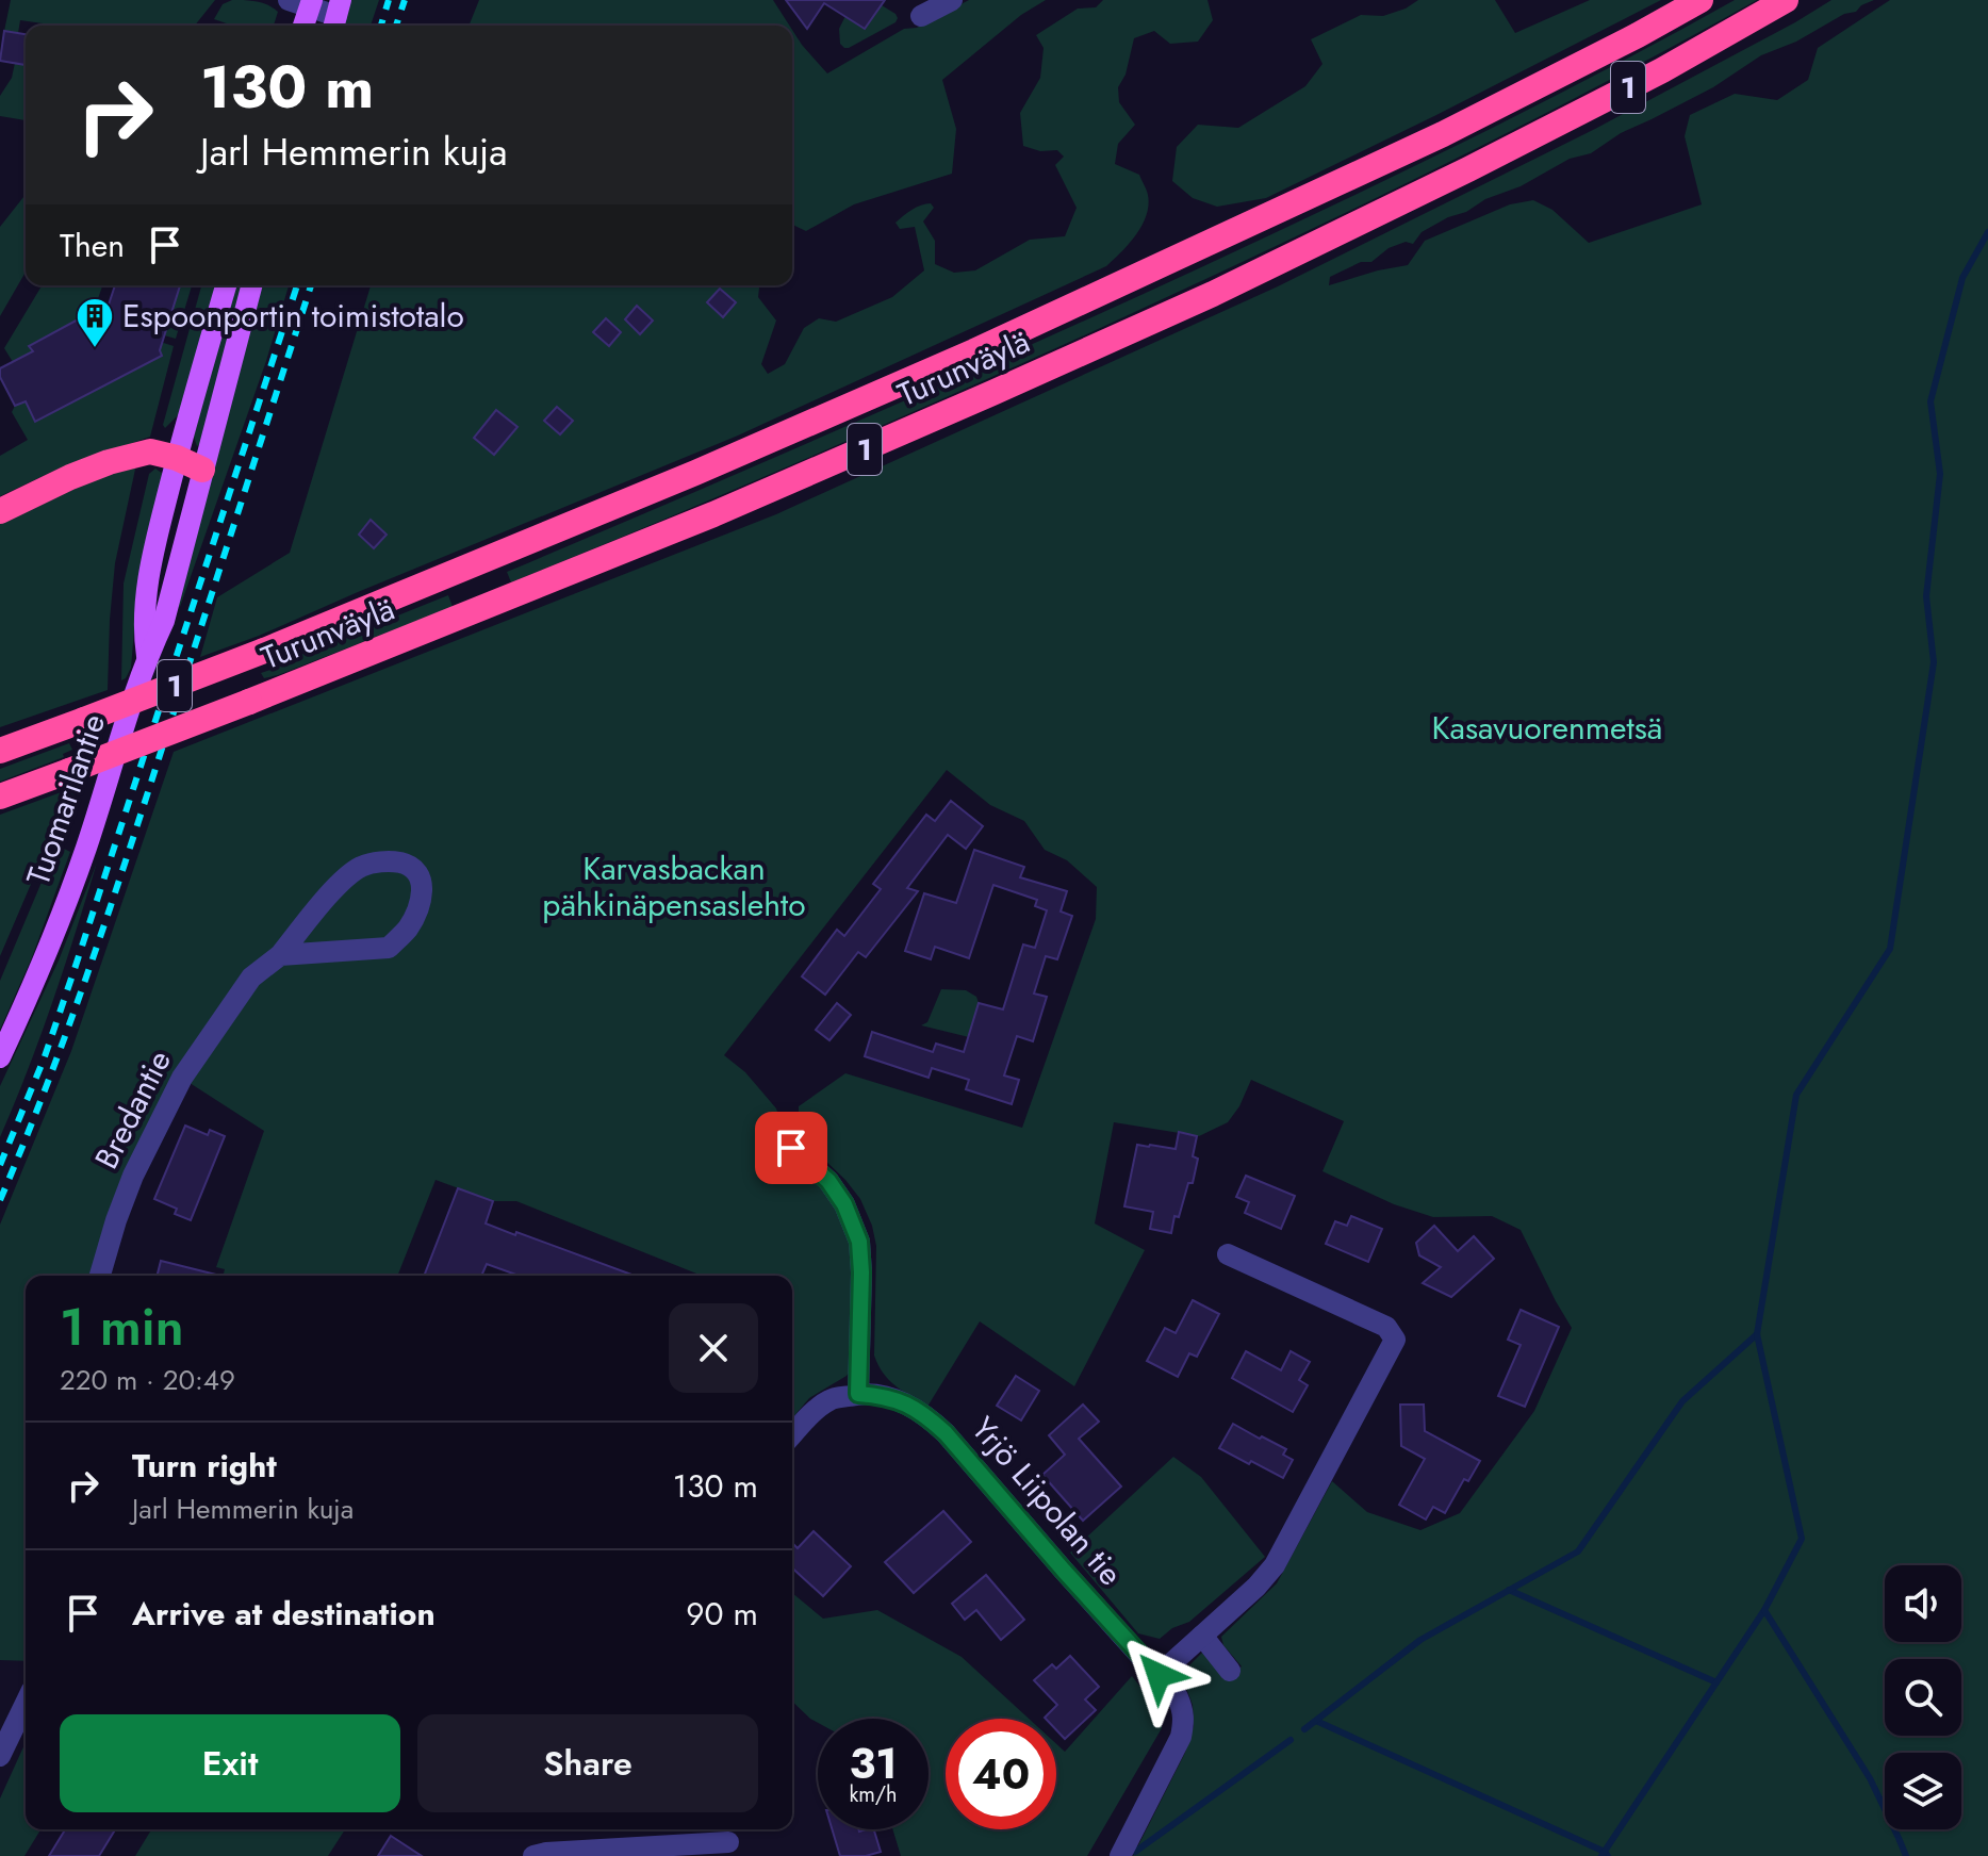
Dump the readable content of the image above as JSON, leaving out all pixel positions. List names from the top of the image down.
{
  "streets": {
    "highway": ["1", "Turunväylä"],
    "main road": ["Tuomarilantie"],
    "street": ["Bredantie", "Yrjö Liipolan tie"]
  },
  "parks": ["Kasavuorenmetsä", "Karvasbackan pähkinäpensaslehto"],
  "places": {
    "building": ["Espoonportin toimistotalo"]
  },
  "page": {
    "turn": ["130 m", "Jarl Hemmerin kuja"],
    "then": "Then",
    "heading": ["1 min", "220 m · 20:49"],
    "list": [
      {
        "name": "Turn right",
        "note": "Jarl Hemmerin kuja",
        "value": "130 m"
      },
      {
        "name": "Arrive at destination",
        "value": "90 m"
      }
    ],
    "buttons": ["Exit", "Share"],
    "speed": "31 km/h",
    "limit": "40"
  }
}
